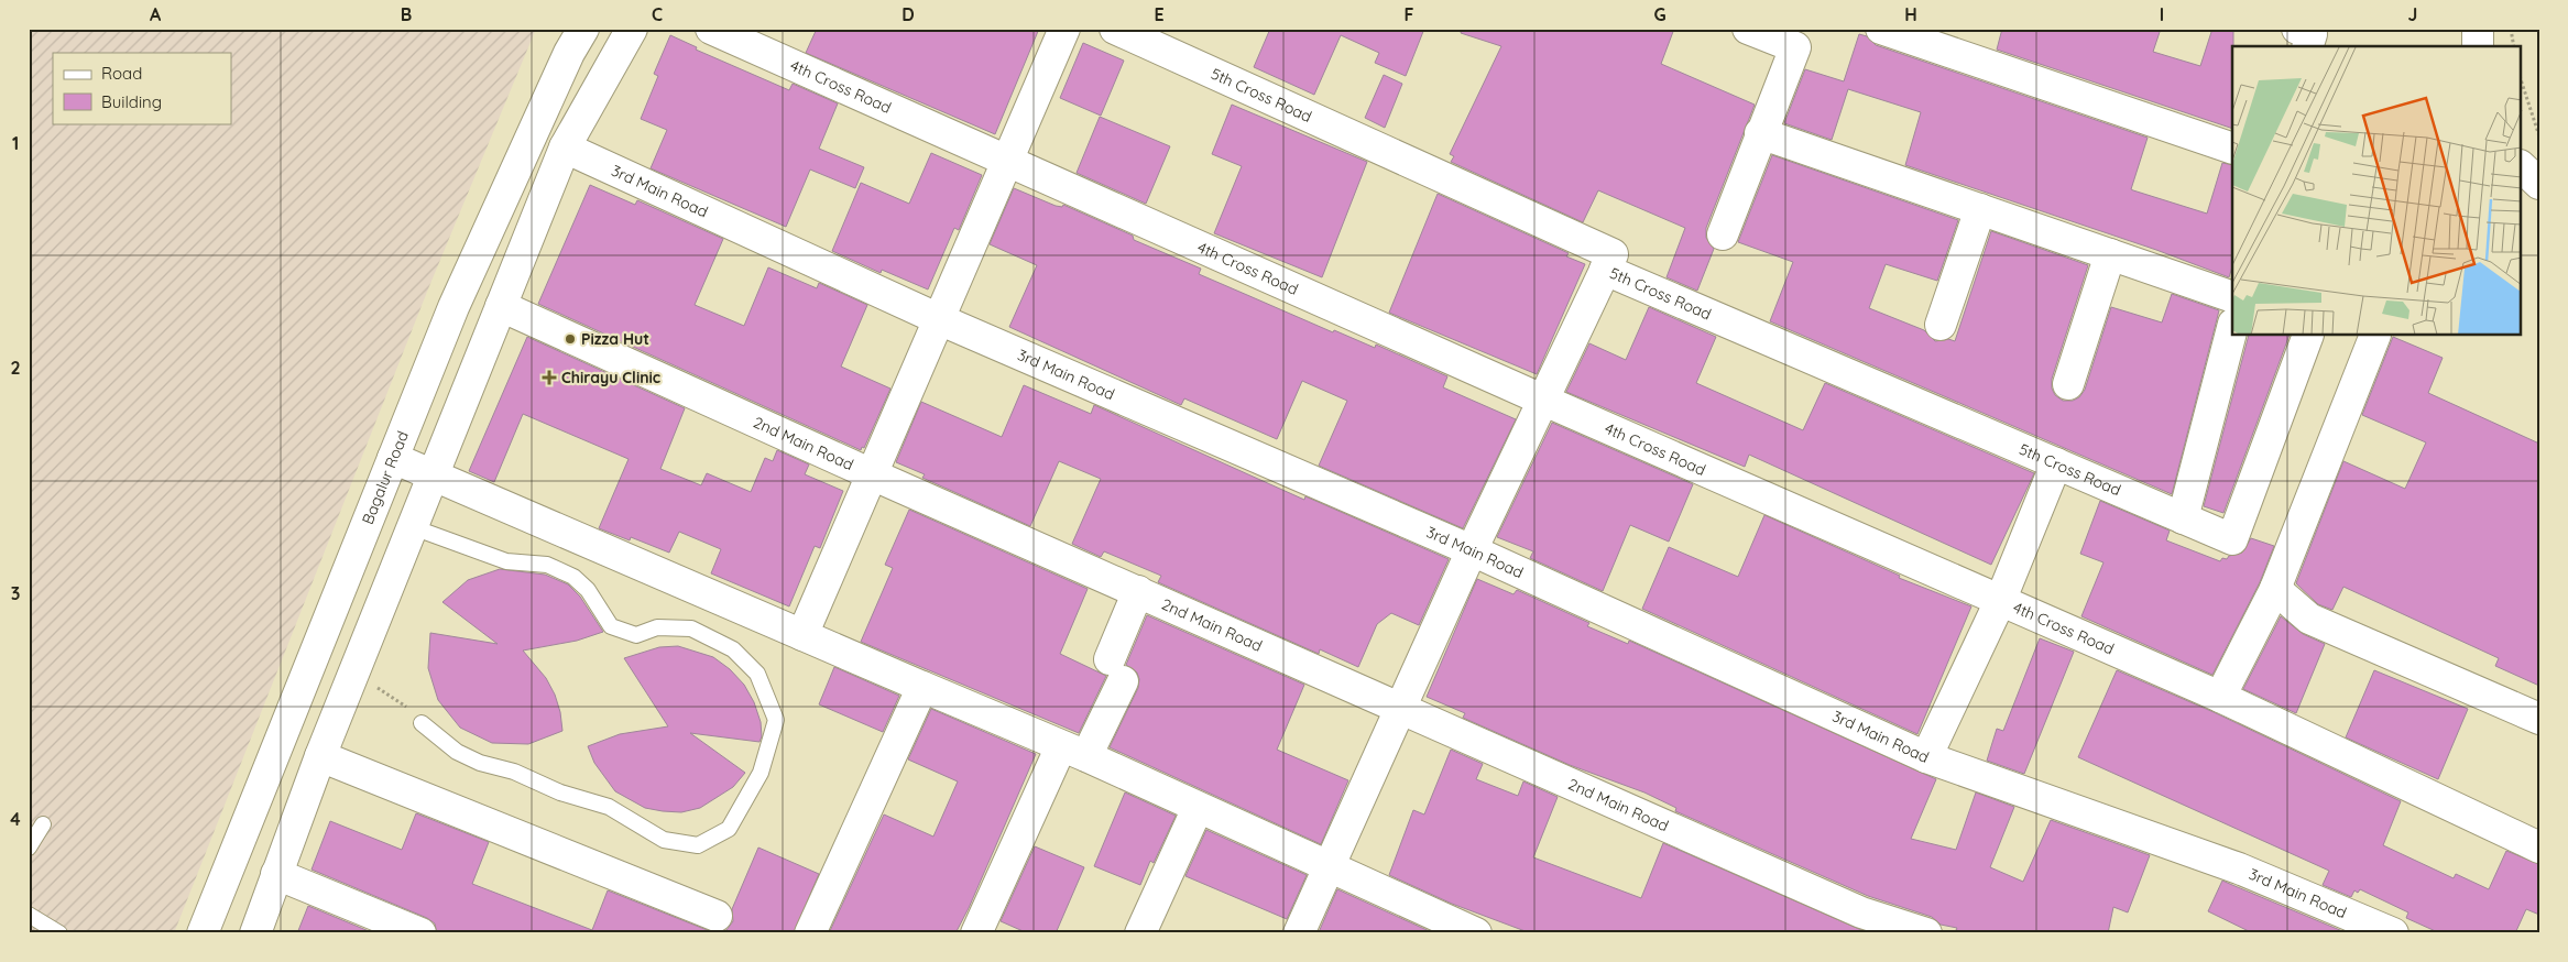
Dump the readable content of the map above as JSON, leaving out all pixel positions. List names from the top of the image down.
{
  "streets": {
    "street": [
      "4th Cross Road",
      "5th Cross Road",
      "3rd Main Road",
      "2nd Main Road",
      "Bagalur Road"
    ]
  },
  "places": {
    "other": ["Pizza Hut"],
    "health": ["Chirayu Clinic"]
  },
  "legend": ["Road", "Building"],
  "grid": {
    "columns": [
      "A",
      "B",
      "C",
      "D",
      "E",
      "F",
      "G",
      "H",
      "I",
      "J"
    ],
    "rows": [
      "1",
      "2",
      "3",
      "4"
    ]
  }
}
